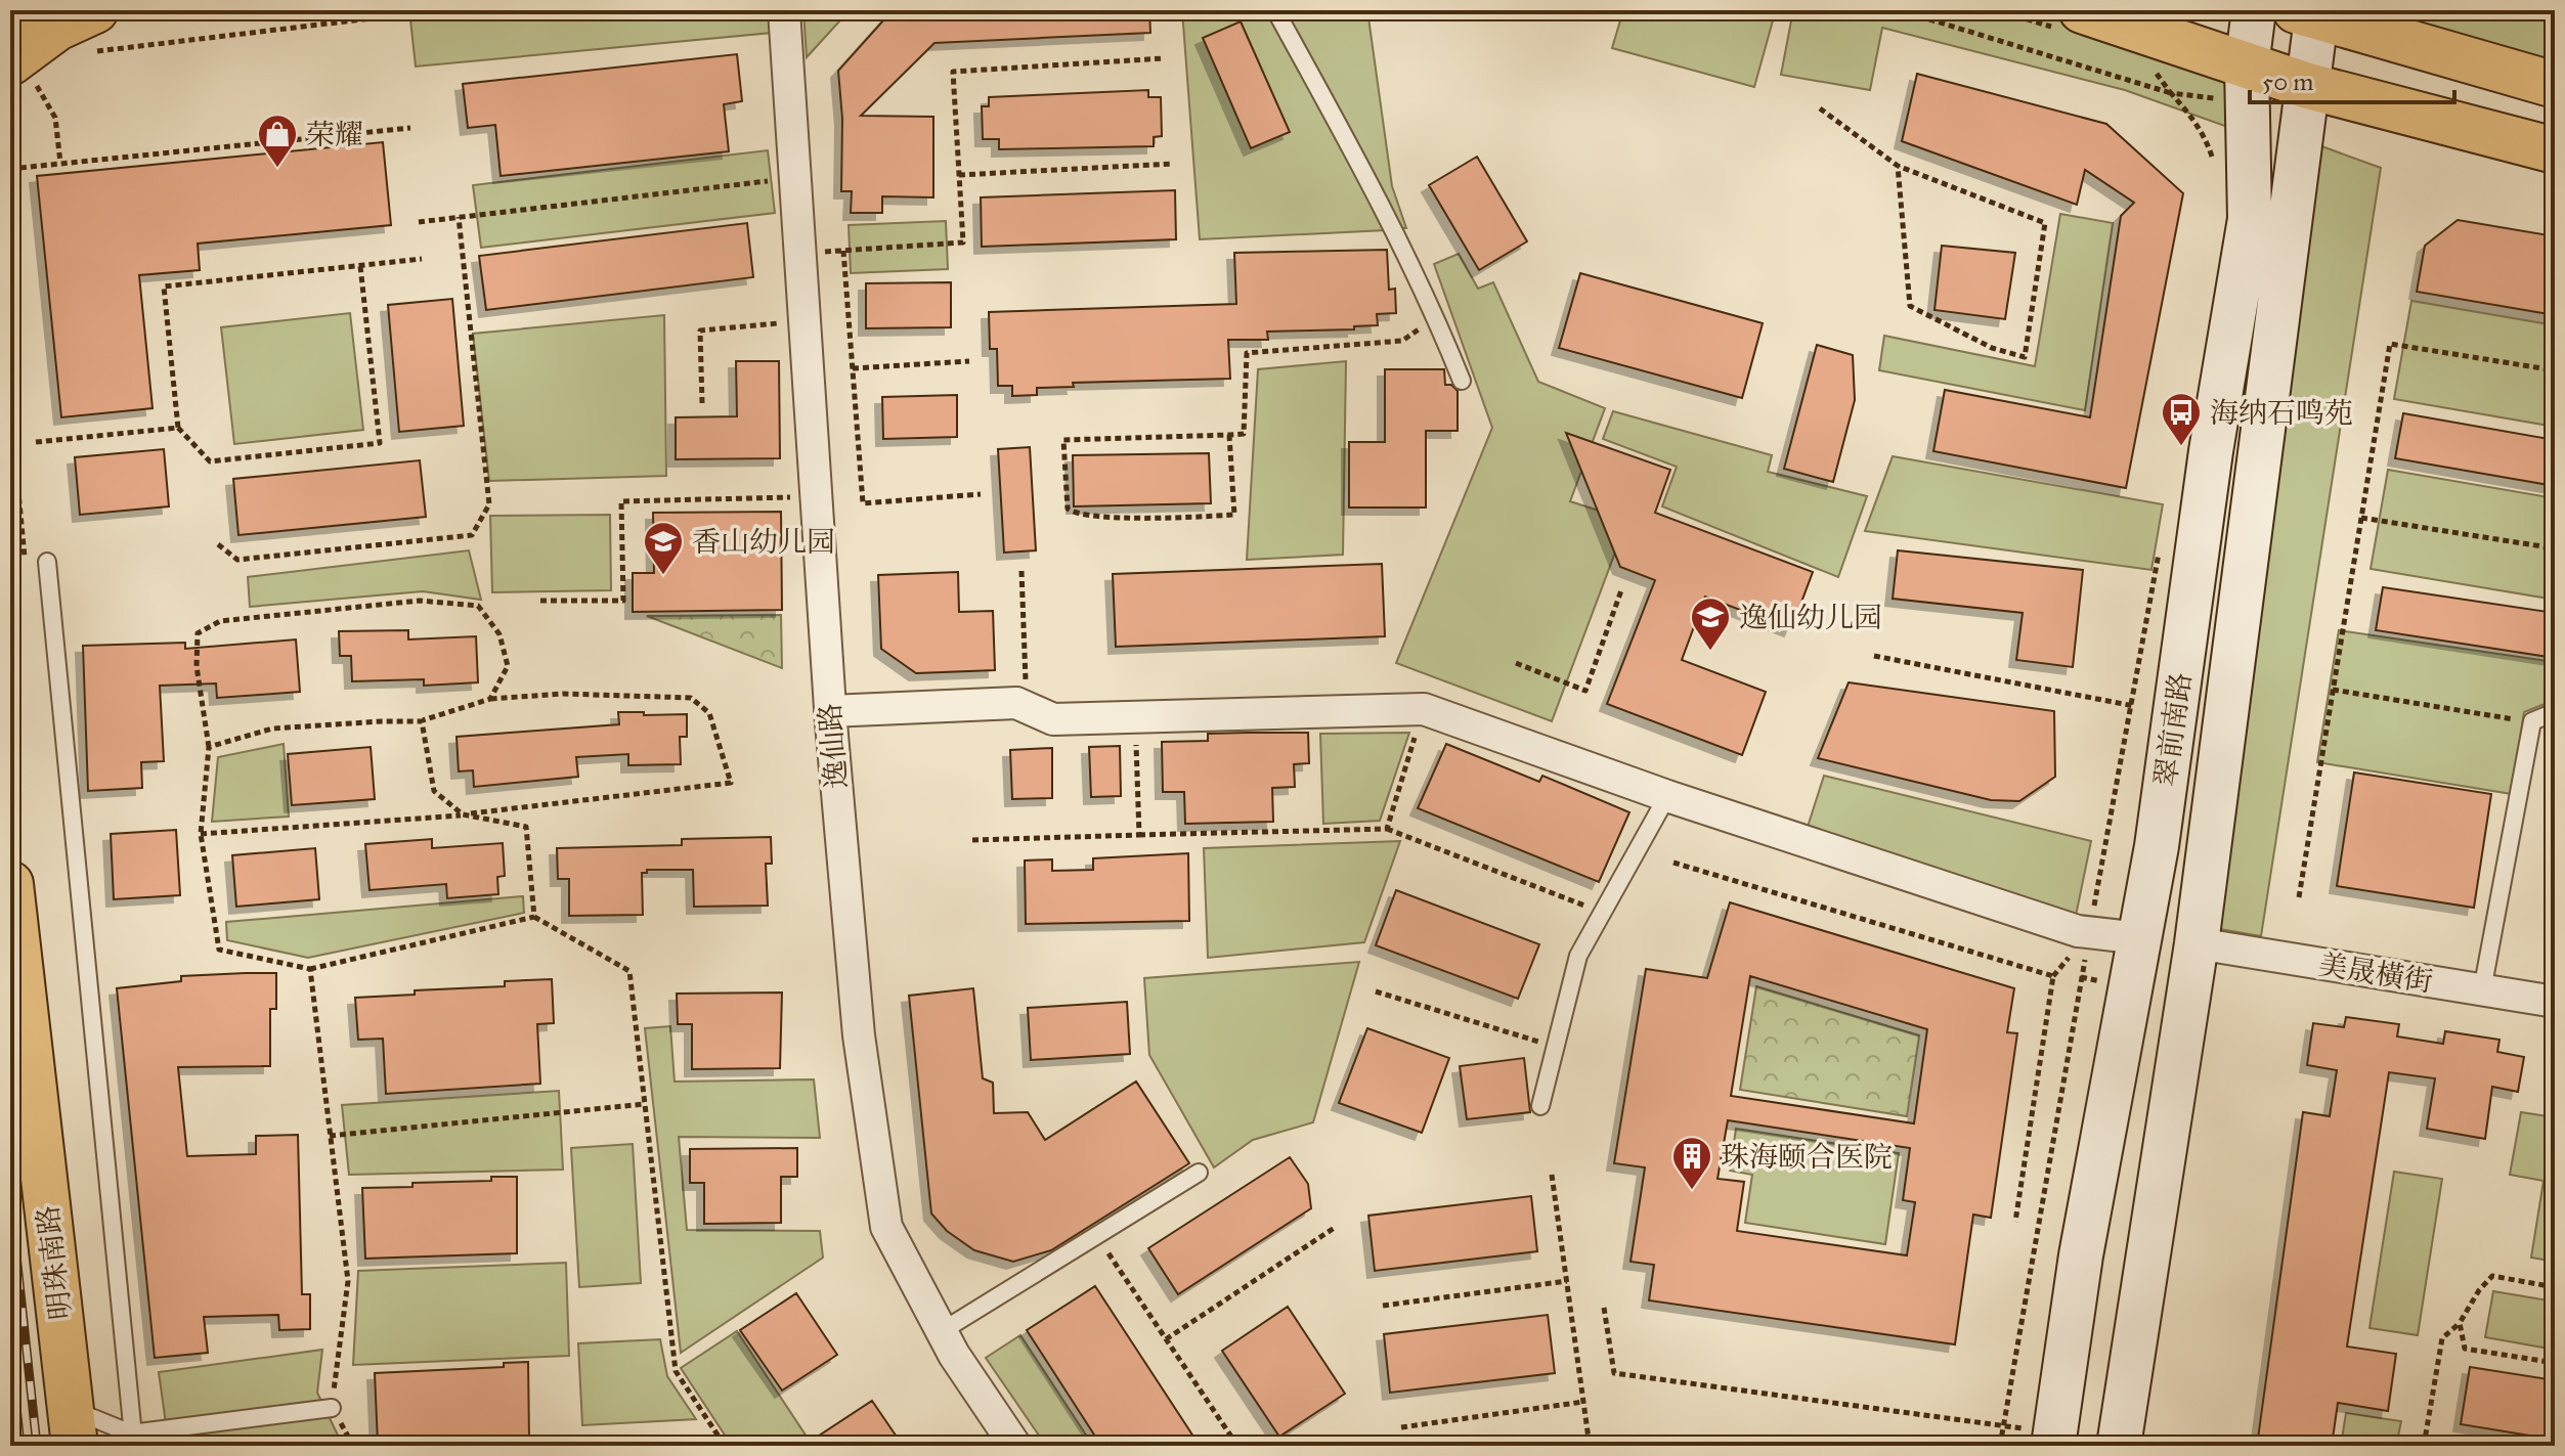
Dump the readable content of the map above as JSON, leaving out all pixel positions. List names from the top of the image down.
{
  "streets": {
    "main road": ["翠前南路", "明珠南路"],
    "street": ["逸仙路", "美晟橫街"]
  },
  "crossings": [
    ["翠前南路", "美晟橫街"]
  ],
  "places": {
    "shop": ["荣耀"],
    "bus stop": ["海纳石鸣苑"],
    "school or university": ["香山幼儿园", "逸仙幼儿园"],
    "building": ["珠海颐合医院"]
  },
  "scale_bar": "50 m"
}
